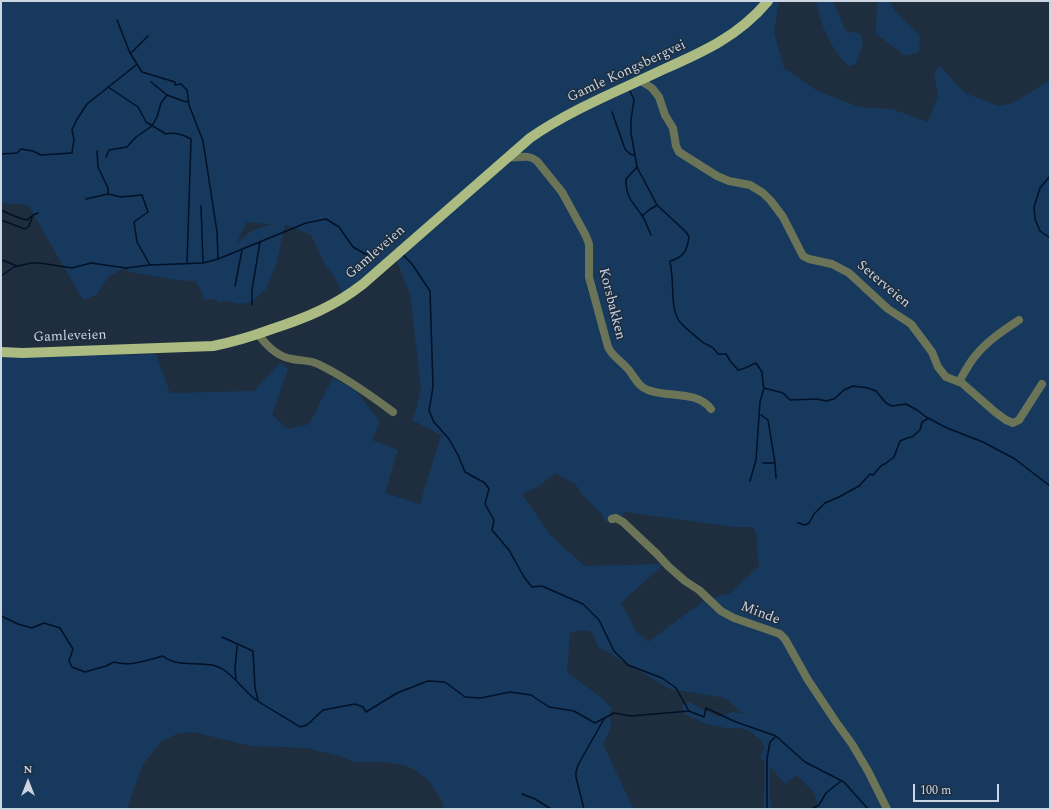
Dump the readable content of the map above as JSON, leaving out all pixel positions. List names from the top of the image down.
{
  "streets": {
    "main road": ["Gamle Kongsbergvei", "Gamleveien"],
    "street": ["Seterveien", "Korsbakken", "Minde"]
  },
  "crossings": [
    ["Gamle Kongsbergvei", "Gamleveien"],
    ["Gamle Kongsbergvei", "Seterveien"],
    ["Gamle Kongsbergvei", "Korsbakken"]
  ],
  "scale_bar": "100 m",
  "north": "top"
}
